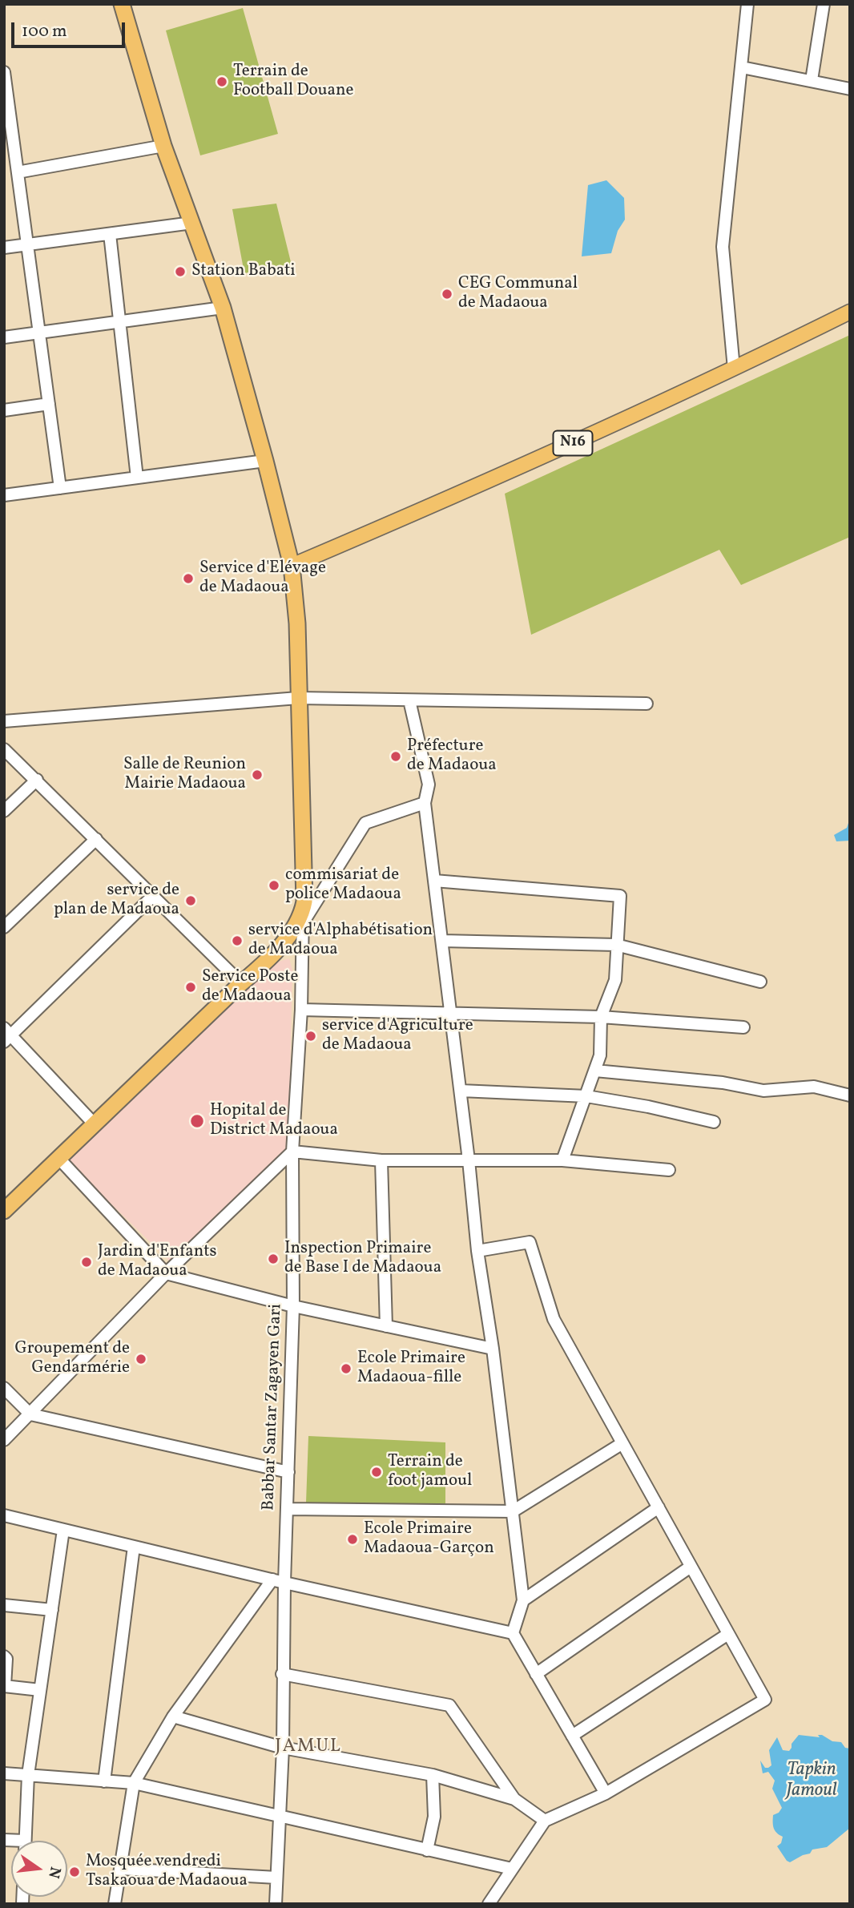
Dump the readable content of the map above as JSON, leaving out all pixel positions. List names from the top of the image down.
{
  "streets": {
    "main road": ["N16"],
    "street": ["Babbar Santar Zagayen Gari"]
  },
  "districts": ["JAMUL"],
  "water": ["Tapkin Jamoul"],
  "places": [
    "Terrain de Football Douane",
    "Station Babati",
    "CEG Communal de Madaoua",
    "Service d'Elévage de Madaoua",
    "Préfecture de Madaoua",
    "Salle de Reunion Mairie Madaoua",
    "commisariat de police Madaoua",
    "service de plan de Madaoua",
    "service d'Alphabétisation de Madaoua",
    "Service Poste de Madaoua",
    "service d'Agriculture de Madaoua",
    "Hopital de District Madaoua",
    "Inspection Primaire de Base I de Madaoua",
    "Jardin d'Enfants de Madaoua",
    "Groupement de Gendarmérie",
    "Ecole Primaire Madaoua-fille",
    "Terrain de foot jamoul",
    "Ecole Primaire Madaoua-Garçon",
    "Mosquée vendredi Tsakaoua de Madaoua"
  ],
  "scale_bar": "100 m",
  "north": "right"
}
